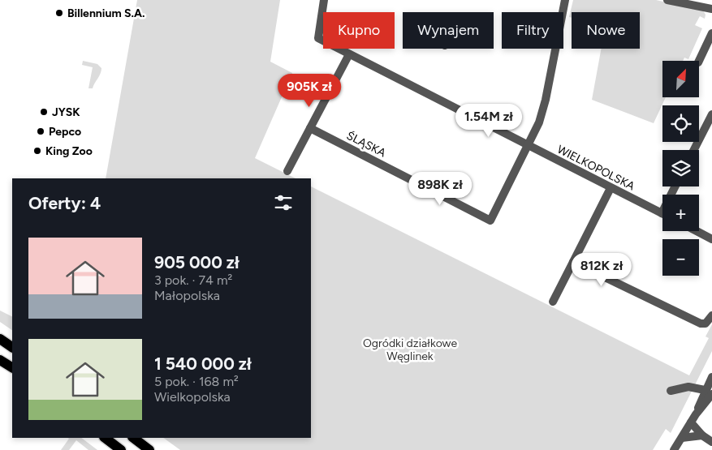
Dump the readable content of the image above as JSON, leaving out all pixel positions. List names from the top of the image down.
{
  "streets": {
    "street": ["ŚLĄSKA", "WIELKOPOLSKA"]
  },
  "crossings": [
    ["ŚLĄSKA", "WIELKOPOLSKA"]
  ],
  "parks": ["Ogródki działkowe Węglinek"],
  "places": [
    "Billennium S.A.",
    "JYSK",
    "Pepco",
    "King Zoo"
  ],
  "north": "top right",
  "page": {
    "chip": [
      "Kupno",
      "Wynajem",
      "Filtry",
      "Nowe"
    ],
    "map_buttons": ["+", "−"],
    "price": [
      "905K zł",
      "1.54M zł",
      "898K zł",
      "812K zł"
    ],
    "heading": "Oferty: 4",
    "list": [
      {
        "name": "905 000 zł",
        "note": "3 pok. · 74 m² · Małopolska"
      },
      {
        "name": "1 540 000 zł",
        "note": "5 pok. · 168 m² · Wielkopolska"
      }
    ]
  }
}
